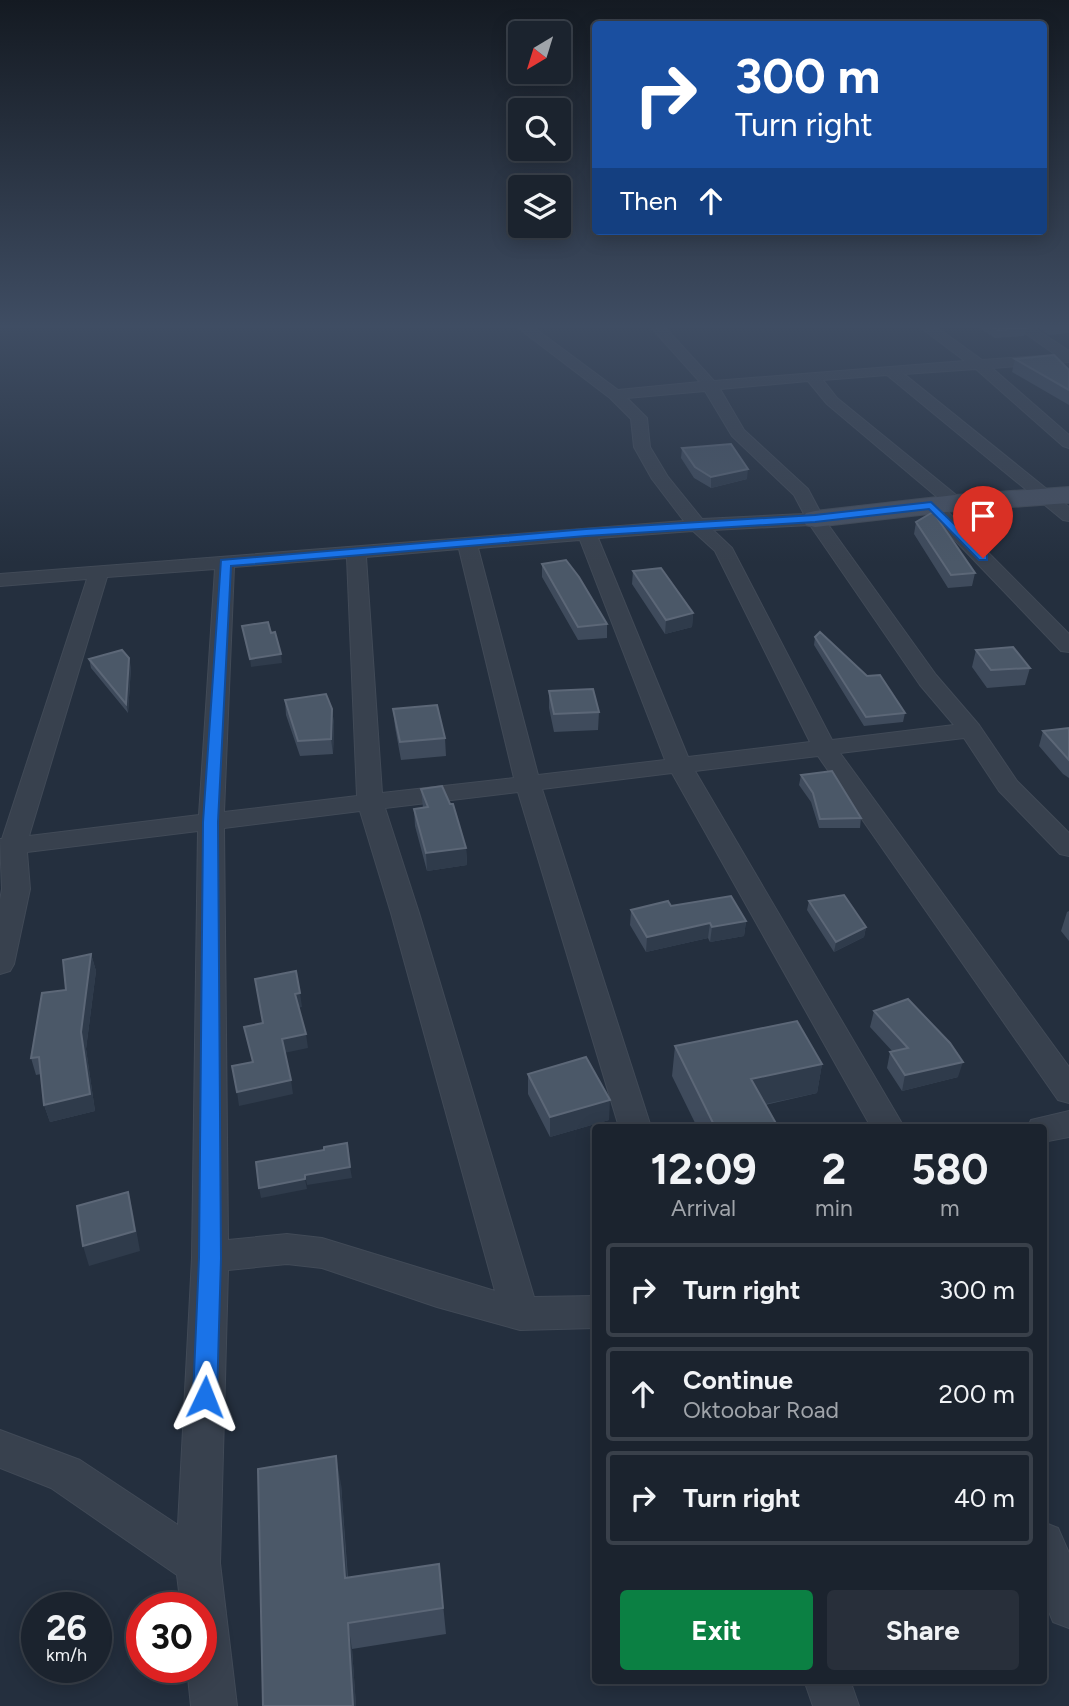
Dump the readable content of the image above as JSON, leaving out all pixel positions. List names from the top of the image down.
{
  "north": "bottom left",
  "page": {
    "turn": ["300 m", "Turn right"],
    "then": "Then",
    "eta": [
      "12:09",
      "Arrival",
      "2",
      "min",
      "580",
      "m"
    ],
    "list": [
      {
        "name": "Turn right",
        "value": "300 m"
      },
      {
        "name": "Continue",
        "note": "Oktoobar Road",
        "value": "200 m"
      },
      {
        "name": "Turn right",
        "value": "40 m"
      }
    ],
    "buttons": ["Exit", "Share"],
    "speed": "26 km/h",
    "limit": "30"
  }
}
